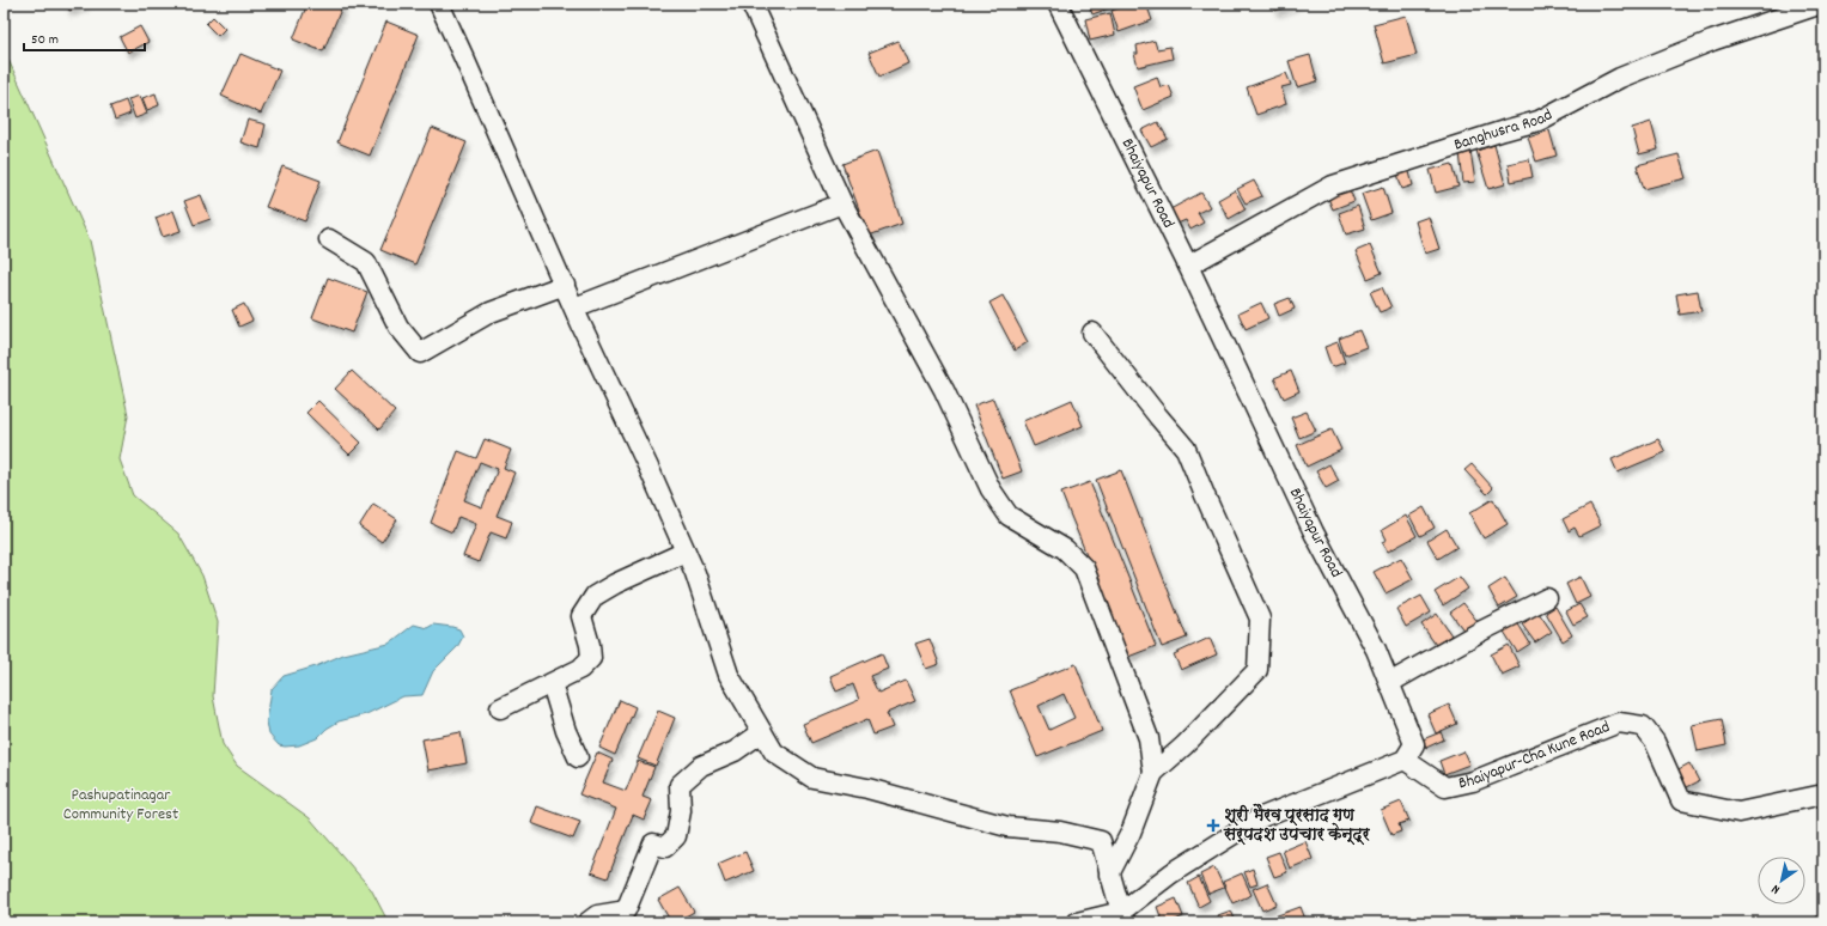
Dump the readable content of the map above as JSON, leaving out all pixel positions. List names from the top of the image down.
{
  "streets": {
    "street": ["Banghusra Road", "Bhaiyapur Road", "Bhaiyapur-Cha Kune Road"]
  },
  "crossings": [
    ["Banghusra Road", "Bhaiyapur Road"],
    ["Bhaiyapur Road", "Bhaiyapur-Cha Kune Road"]
  ],
  "parks": ["Pashupatinagar Community Forest"],
  "places": {
    "health": ["श्री भैरव प्रसाद गण सर्पदश उपचार केन्द्र"]
  },
  "scale_bar": "50 m",
  "north": "bottom left"
}
